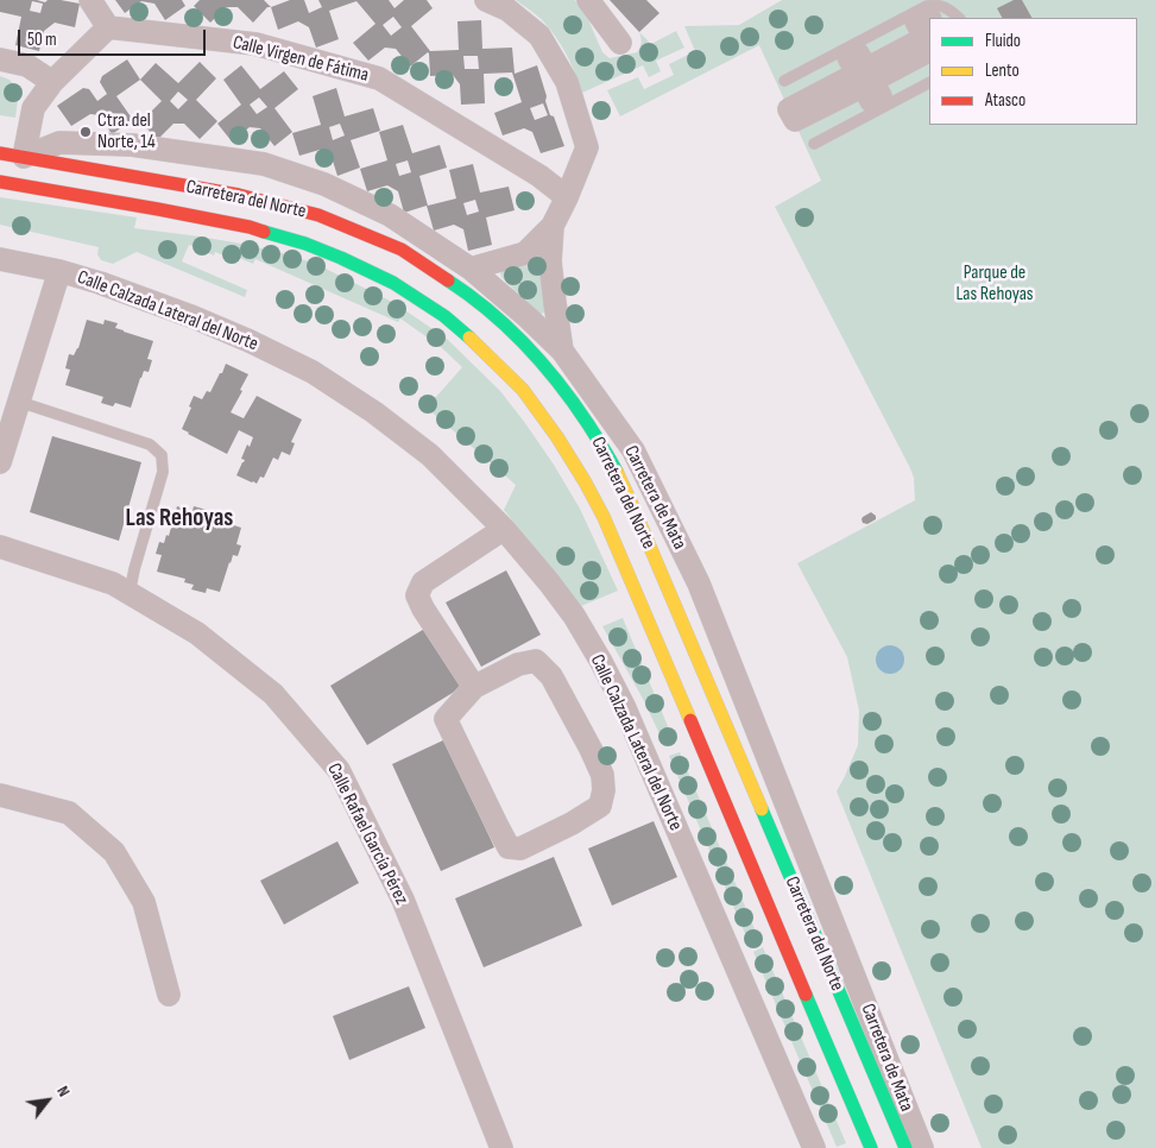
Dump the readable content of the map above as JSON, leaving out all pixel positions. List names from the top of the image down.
{
  "streets": {
    "street": [
      "Calle Virgen de Fátima",
      "Carretera del Norte",
      "Calle Calzada Lateral del Norte",
      "Carretera de Mata",
      "Calle Rafael García Pérez"
    ]
  },
  "crossings": [
    ["Carretera del Norte", "Carretera de Mata"]
  ],
  "districts": ["Las Rehoyas"],
  "parks": ["Parque de Las Rehoyas"],
  "places": ["Ctra. del Norte, 14"],
  "legend": ["Fluido", "Lento", "Atasco"],
  "scale_bar": "50 m",
  "north": "top right"
}
